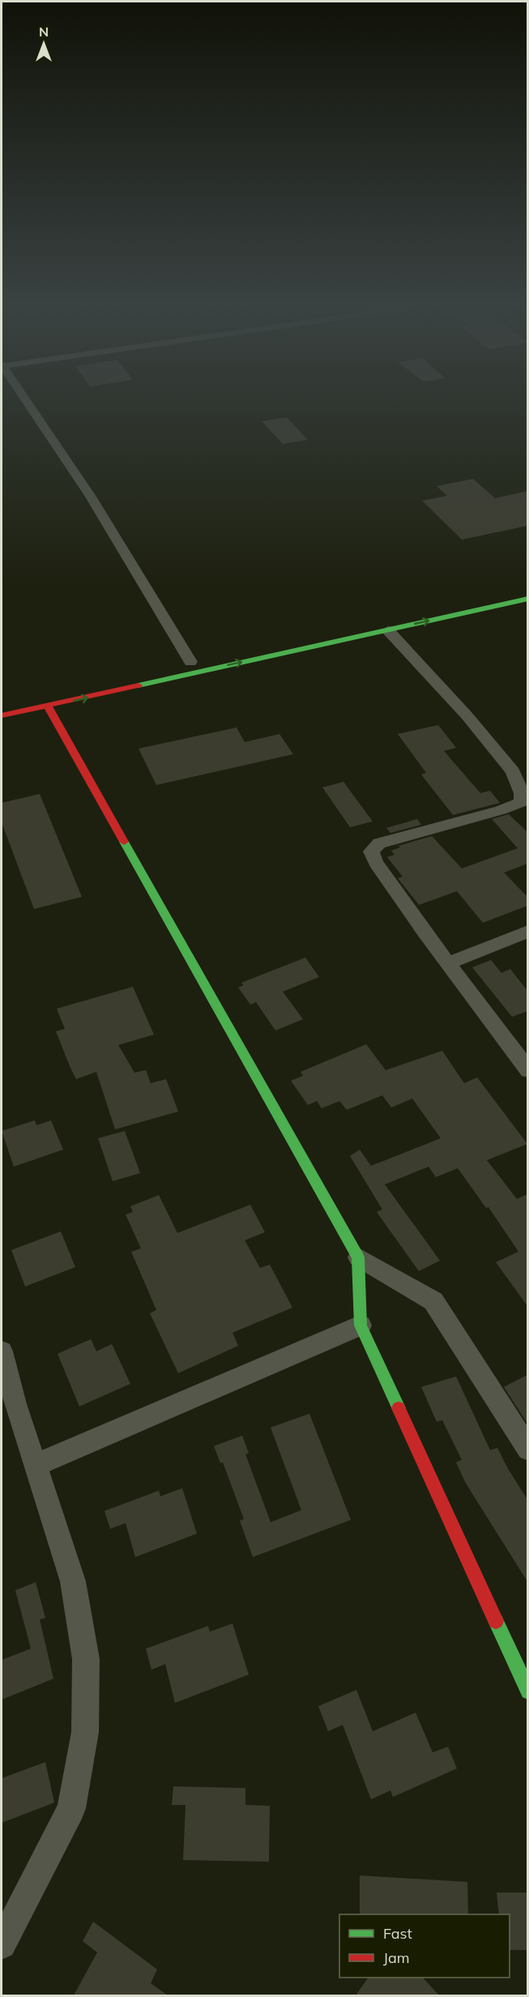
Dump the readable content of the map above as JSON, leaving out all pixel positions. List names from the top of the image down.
{
  "legend": ["Fast", "Jam"],
  "north": "top"
}
